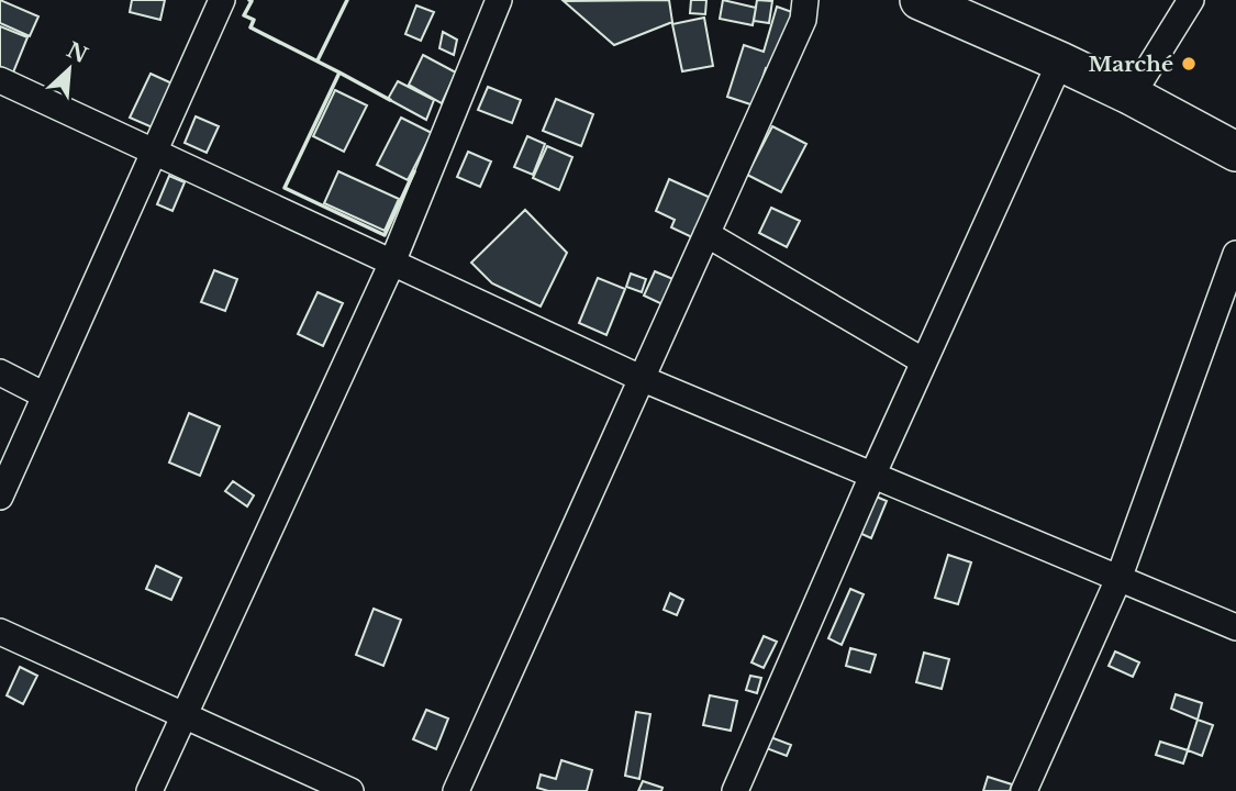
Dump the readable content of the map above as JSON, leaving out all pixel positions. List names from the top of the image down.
{
  "places": ["Marché"],
  "north": "top right"
}
